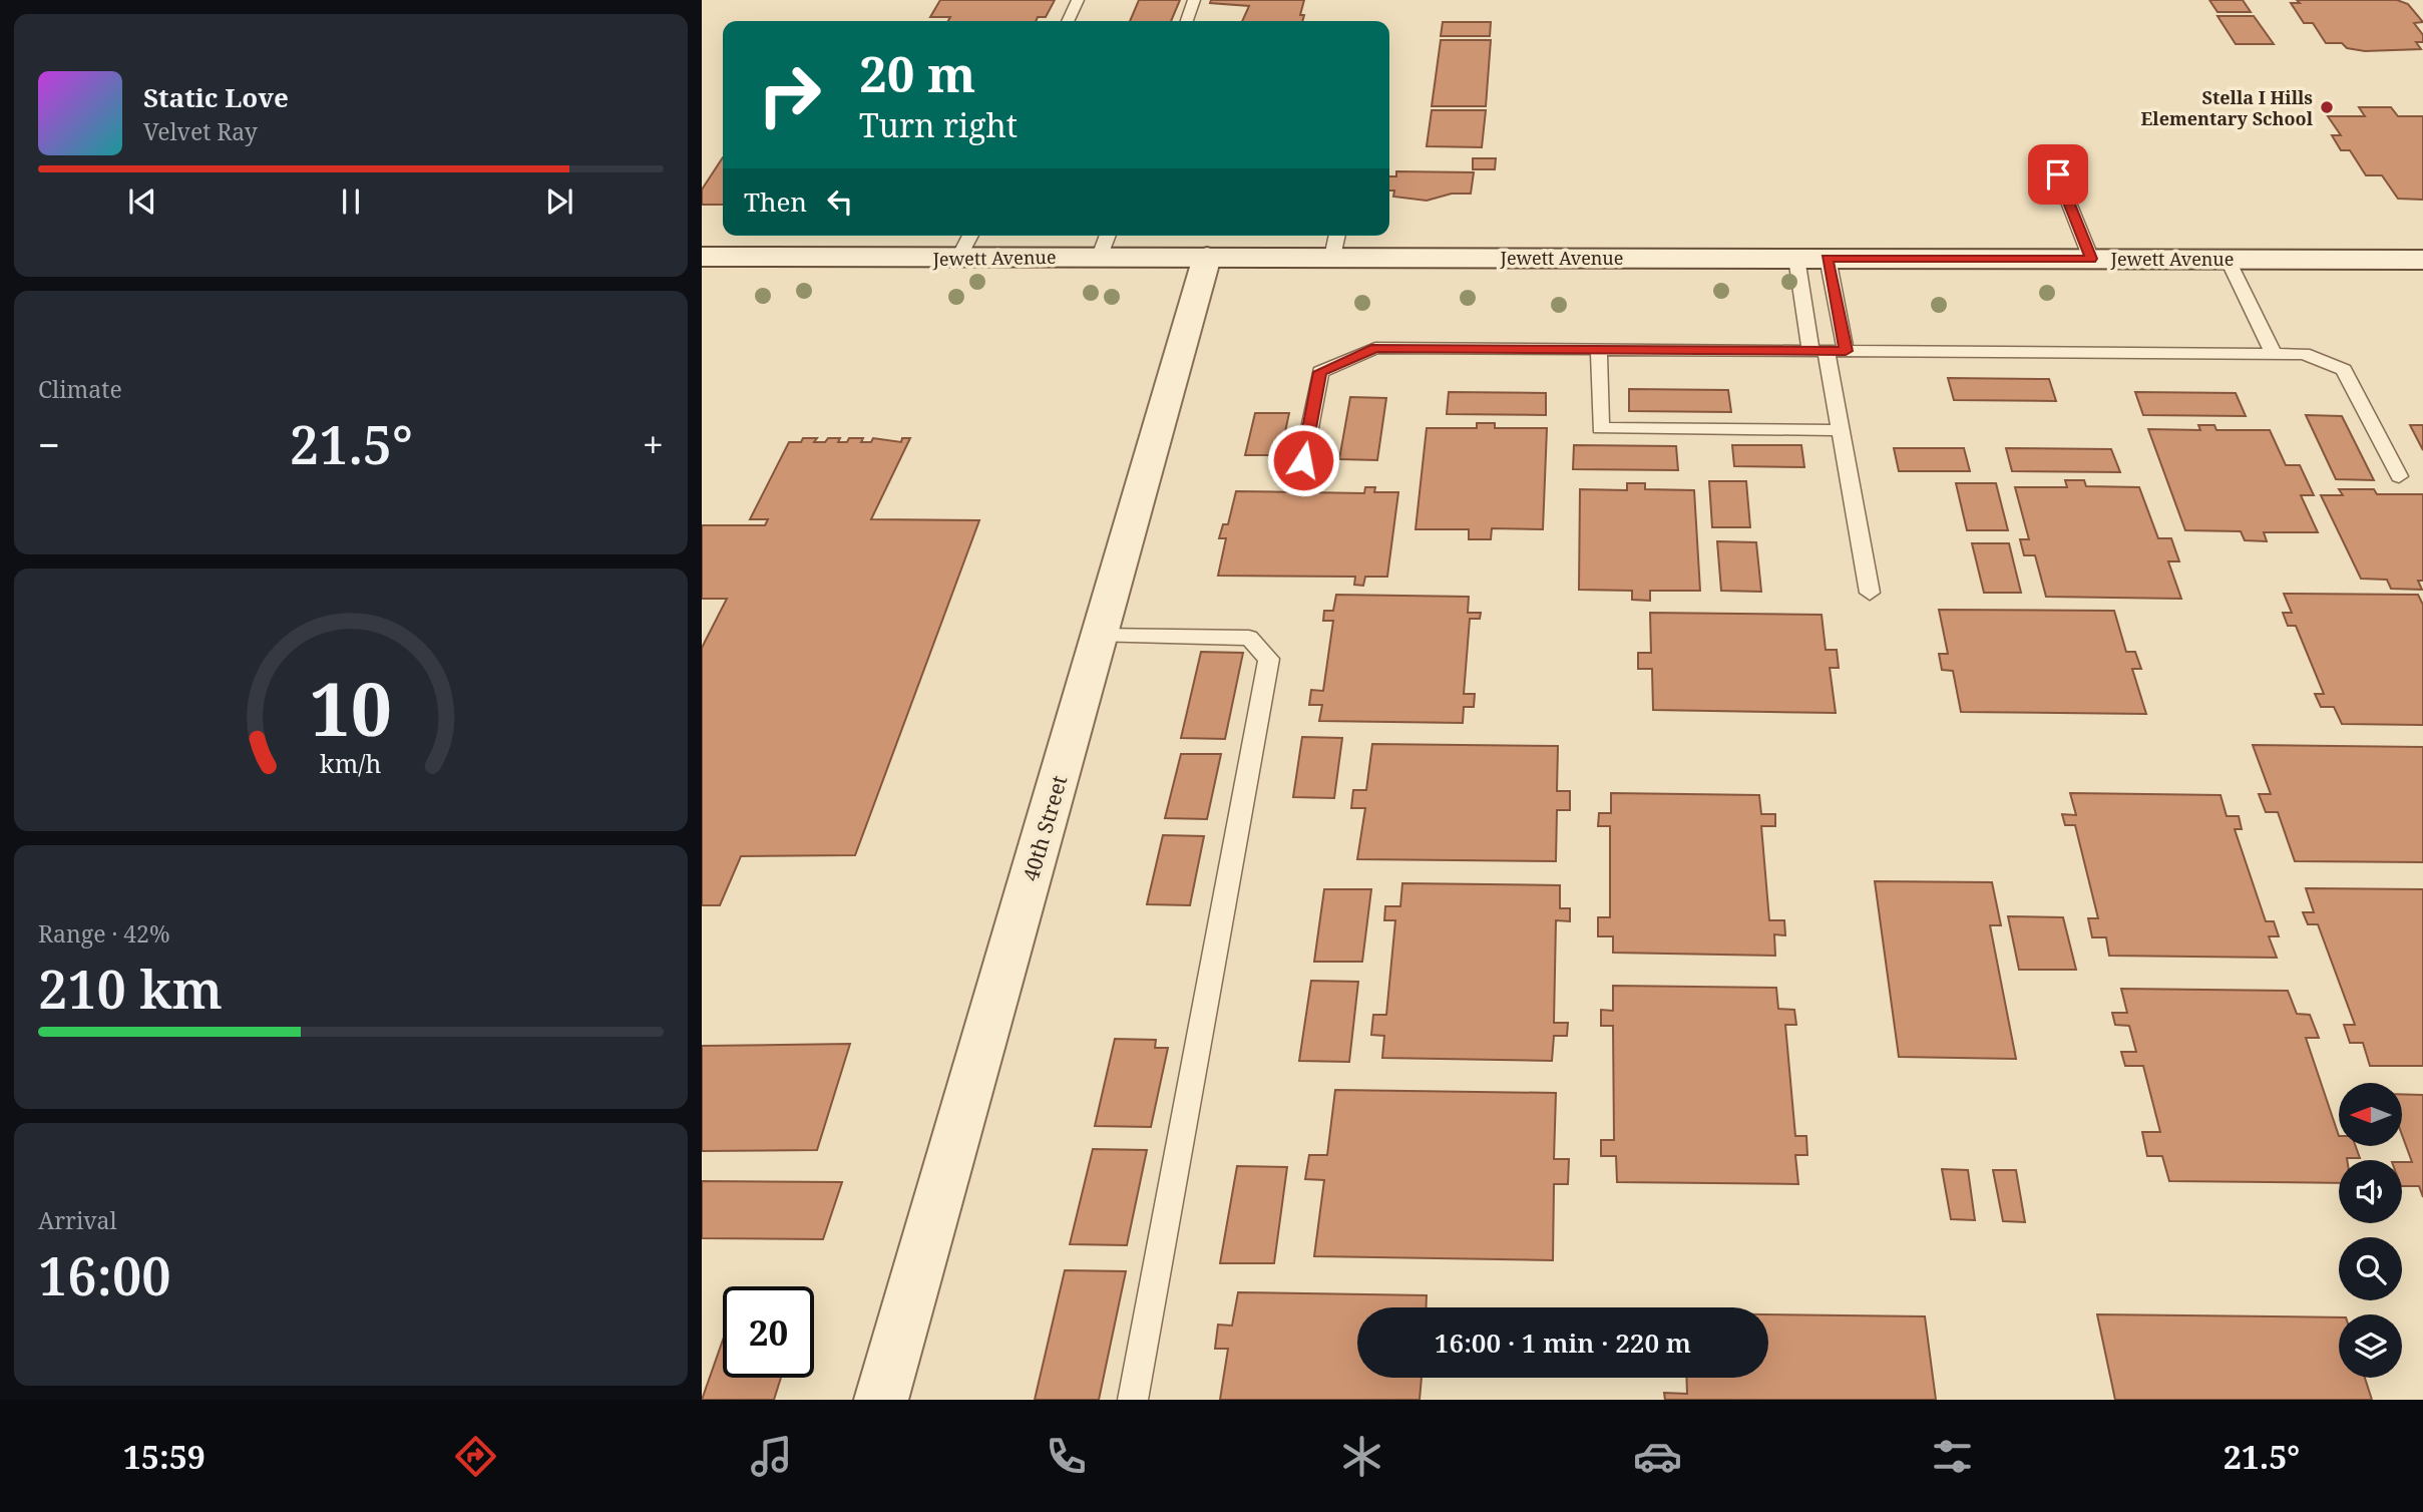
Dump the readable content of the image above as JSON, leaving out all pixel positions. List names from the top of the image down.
{
  "streets": {
    "street": ["Jewett Avenue", "40th Street"]
  },
  "crossings": [
    ["Jewett Avenue", "40th Street"]
  ],
  "places": ["Stella I Hills Elementary School"],
  "north": "left",
  "page": {
    "turn": ["20 m", "Turn right"],
    "song": ["Static Love", "Velvet Ray"],
    "then": "Then",
    "tile": [
      "Climate",
      ["Range · 42%", "210 km"],
      ["Arrival", "16:00"]
    ],
    "heat": ["−", "21.5°", "+"],
    "limit": "20",
    "trip": "16:00 · 1 min · 220 m",
    "tabs": ["15:59", "21.5°"],
    "gauge": ["10", "km/h"]
  }
}
